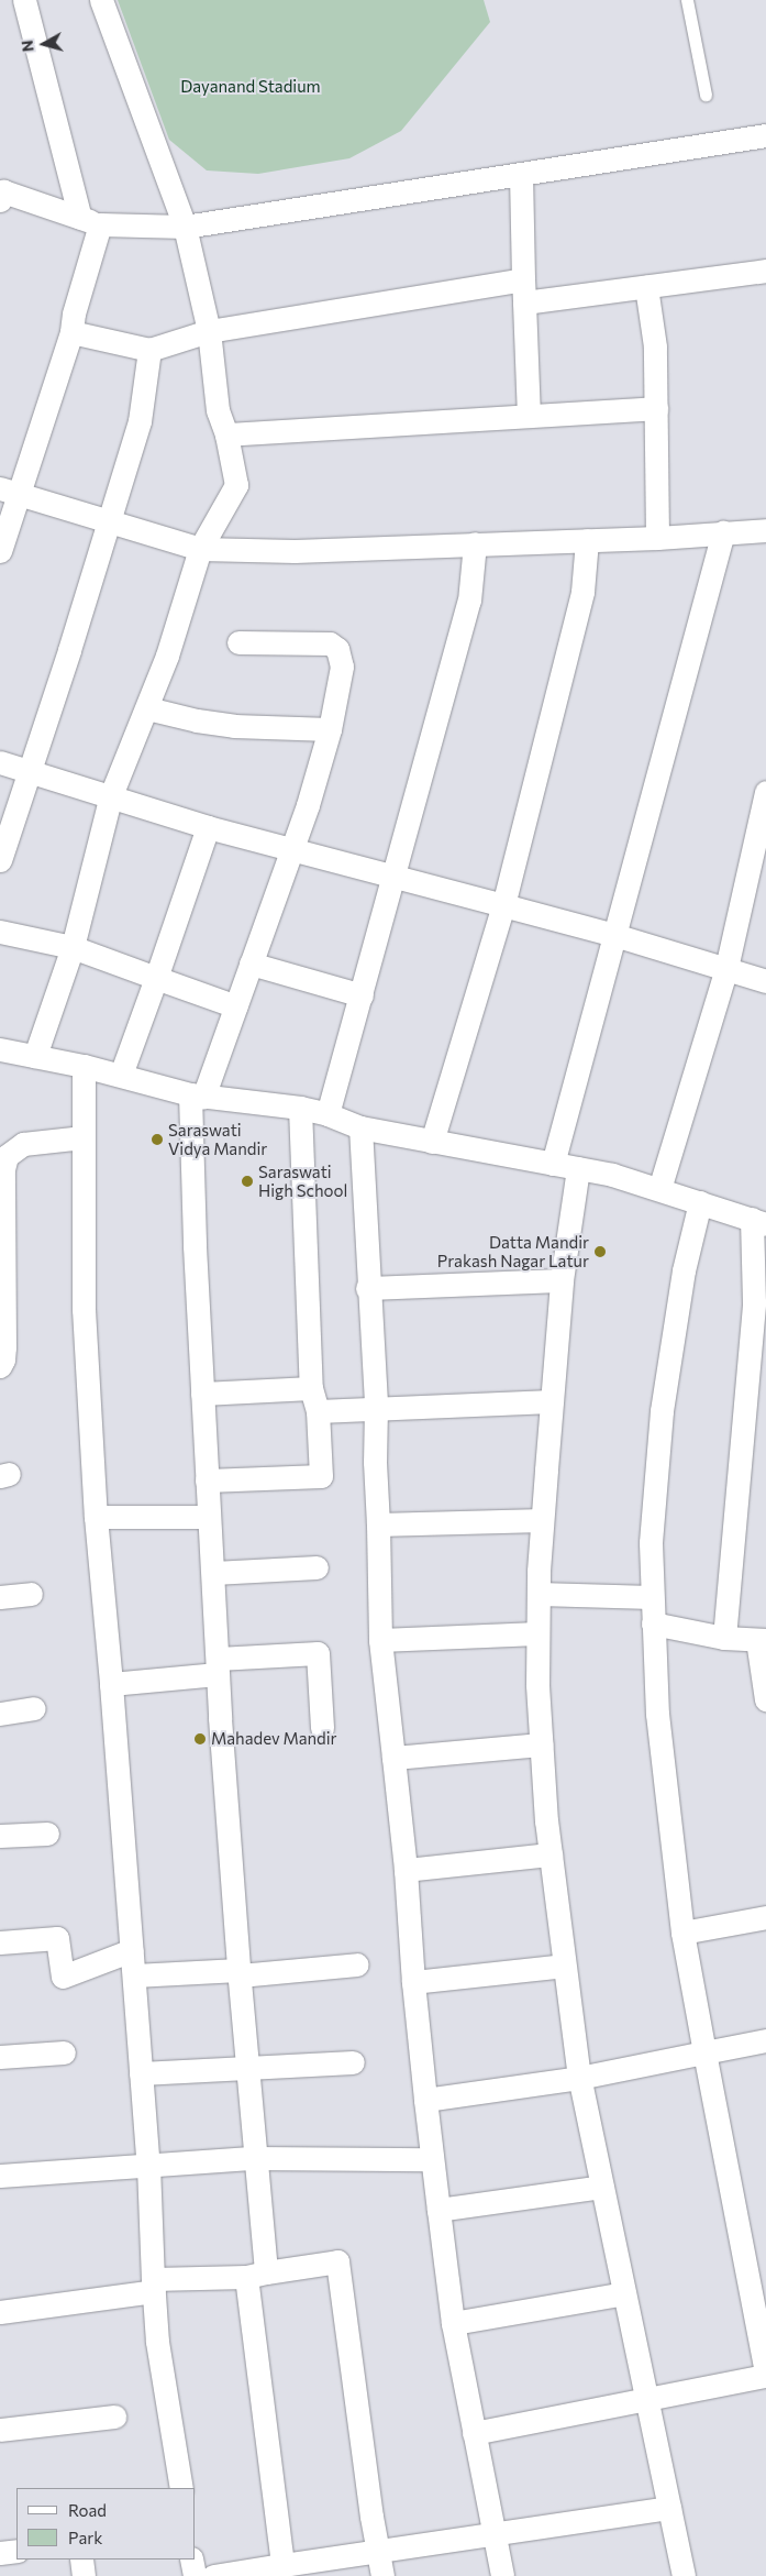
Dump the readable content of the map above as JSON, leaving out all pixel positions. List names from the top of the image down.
{
  "parks": ["Dayanand Stadium"],
  "places": [
    "Saraswati Vidya Mandir",
    "Saraswati High School",
    "Datta Mandir Prakash Nagar Latur",
    "Mahadev Mandir"
  ],
  "legend": ["Road", "Park"],
  "north": "left"
}
